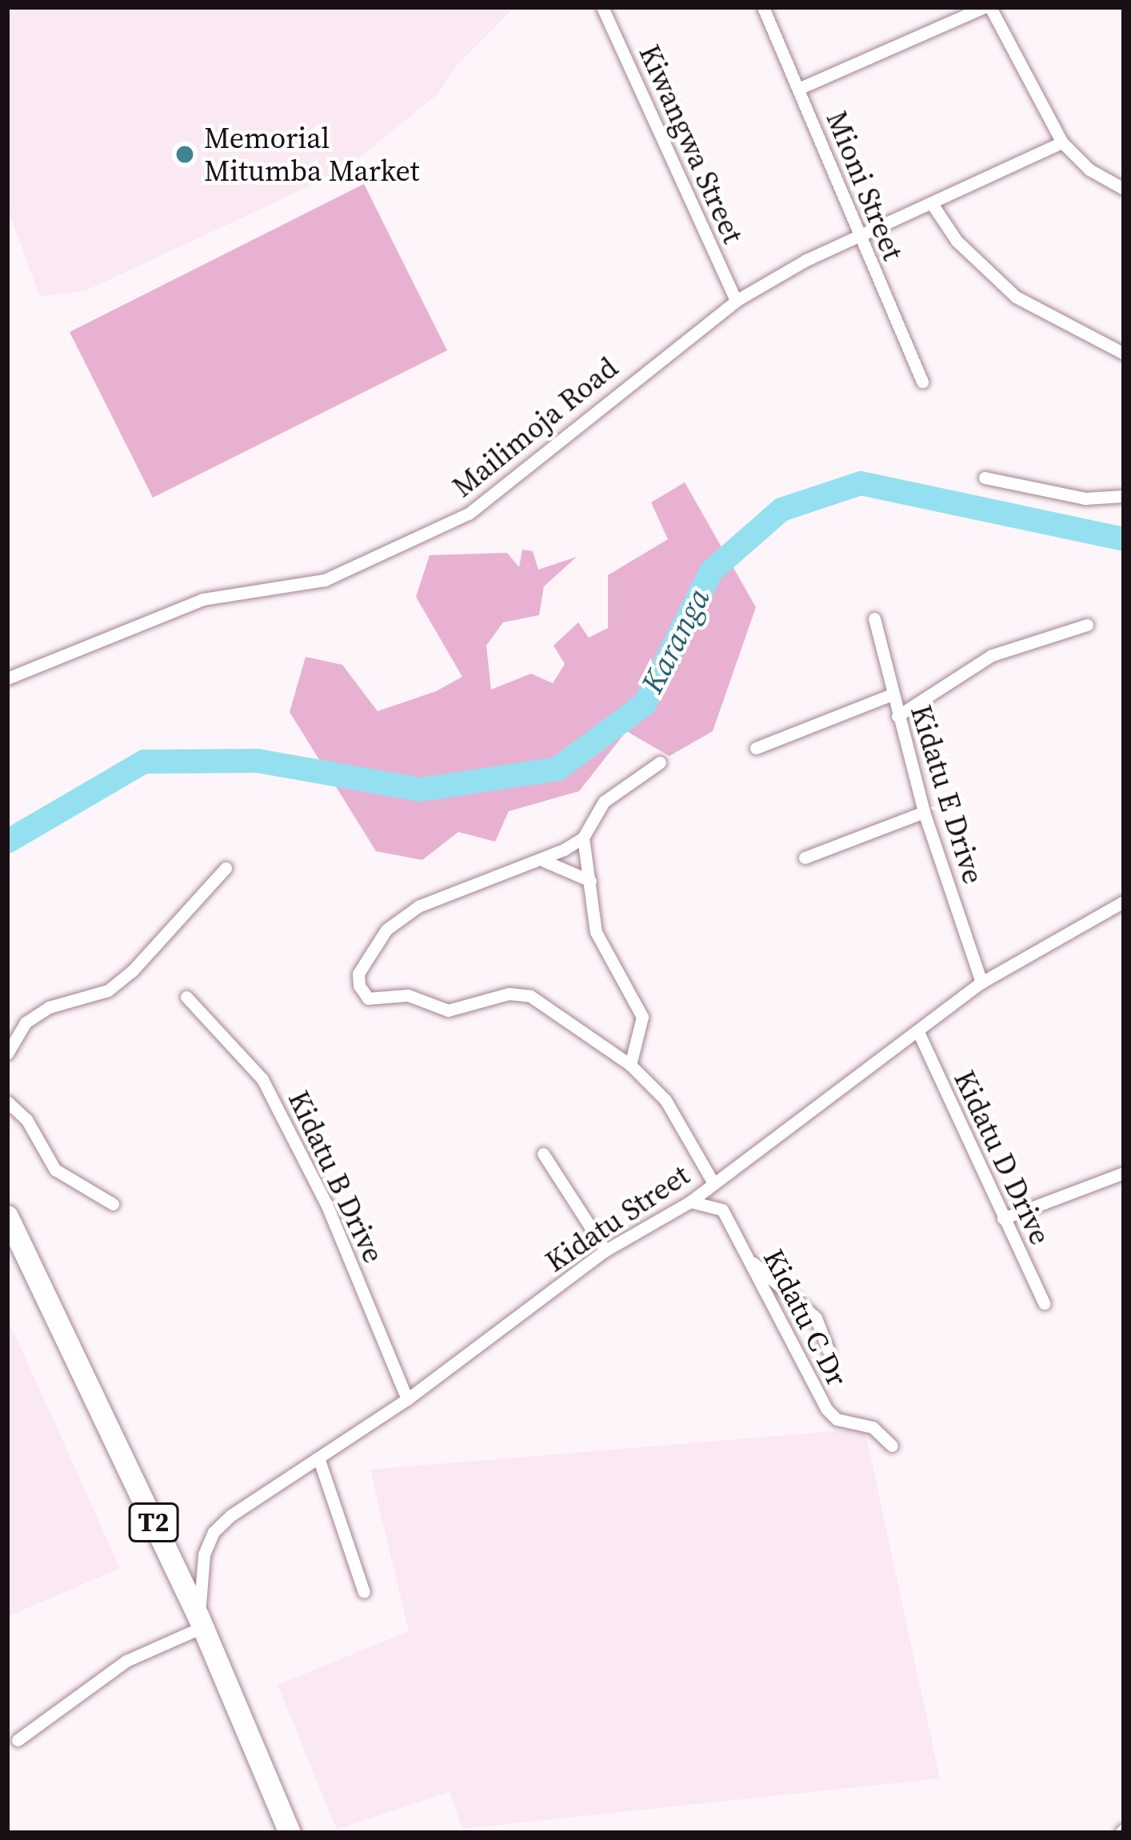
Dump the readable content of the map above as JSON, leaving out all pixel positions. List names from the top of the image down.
{
  "streets": {
    "highway": ["T2"],
    "street": [
      "Kiwangwa Street",
      "Mioni Street",
      "Mailimoja Road",
      "Kidatu E Drive",
      "Kidatu D Drive",
      "Kidatu B Drive",
      "Kidatu Street",
      "Kidatu C Dr"
    ]
  },
  "crossings": [
    ["Kiwangwa Street", "Mailimoja Road"],
    ["Mioni Street", "Mailimoja Road"],
    ["Kidatu E Drive", "Kidatu Street"],
    ["Kidatu D Drive", "Kidatu Street"],
    ["Kidatu B Drive", "Kidatu Street"],
    ["Kidatu Street", "Kidatu C Dr"],
    ["Kidatu Street", "T2"]
  ],
  "water": ["Karanga"],
  "places": ["Memorial Mitumba Market"]
}
